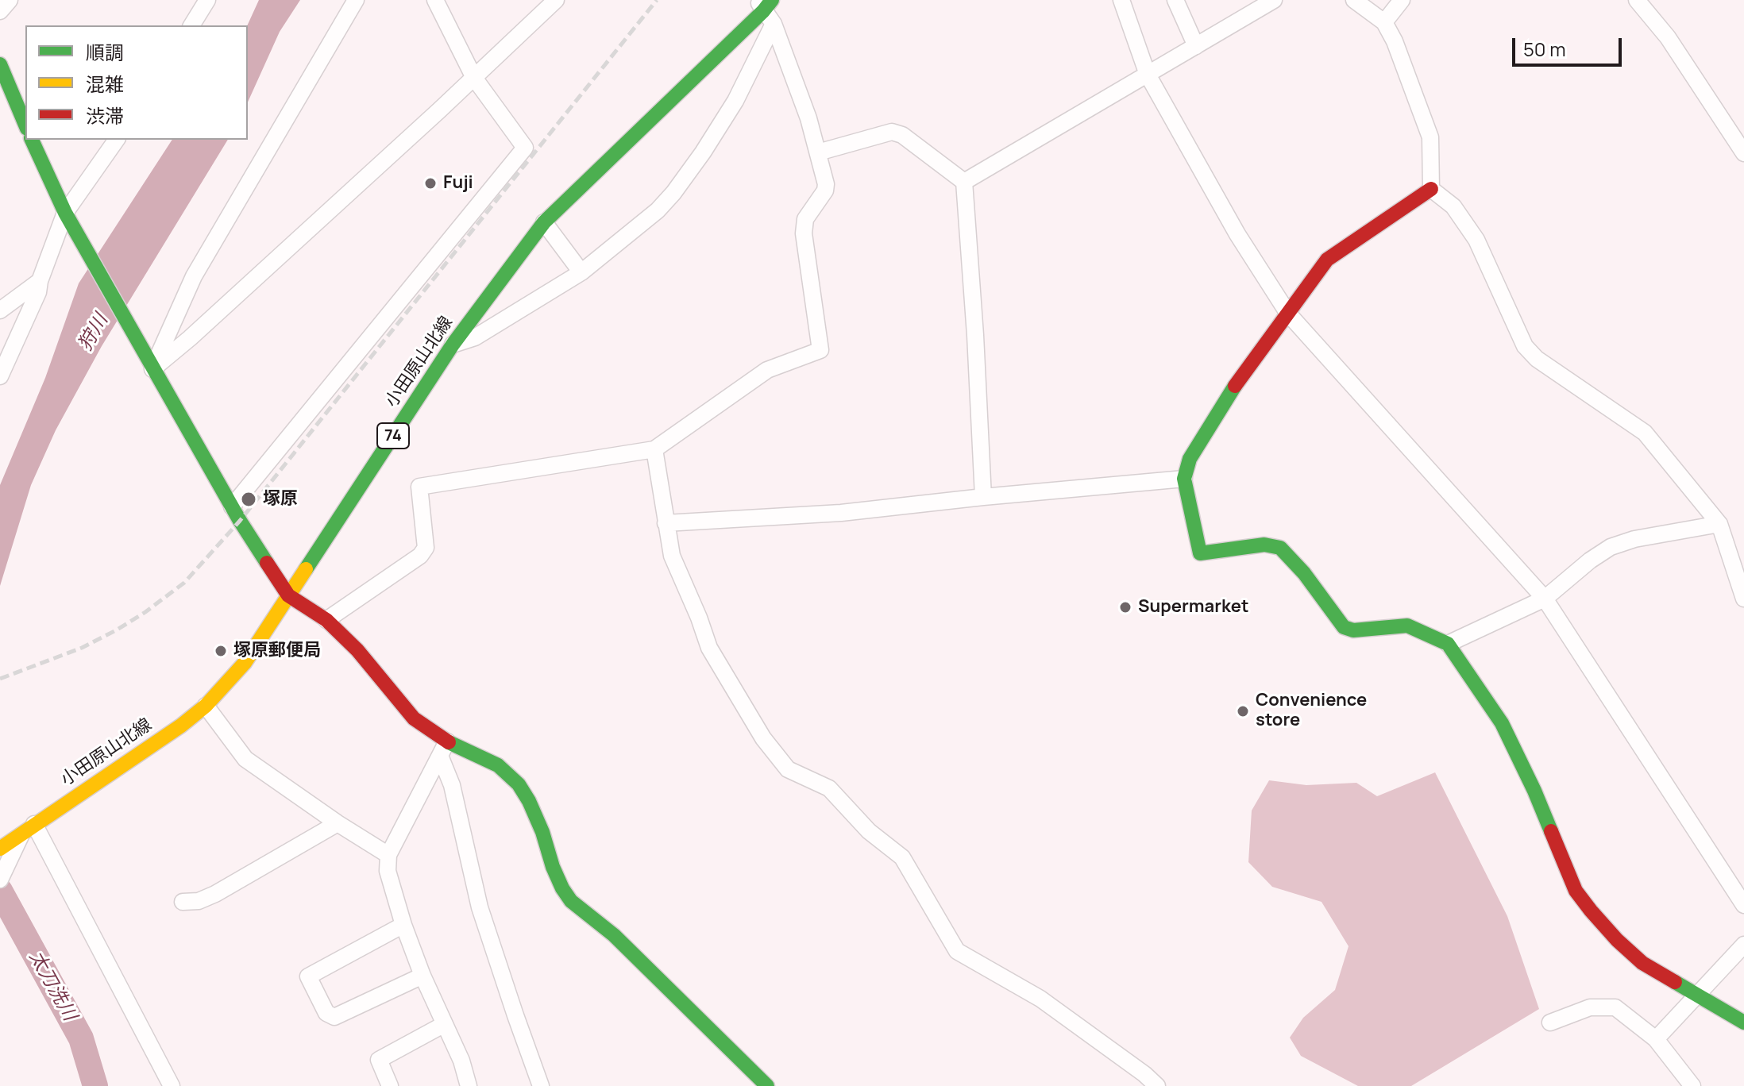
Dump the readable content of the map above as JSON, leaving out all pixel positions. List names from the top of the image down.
{
  "streets": {
    "street": ["小田原山北線", "74"]
  },
  "water": ["狩川", "太刀洗川"],
  "places": [
    "Fuji",
    "塚原",
    "Supermarket",
    "塚原郵便局",
    "Convenience store"
  ],
  "legend": ["順調", "混雑", "渋滞"],
  "scale_bar": "50 m"
}
